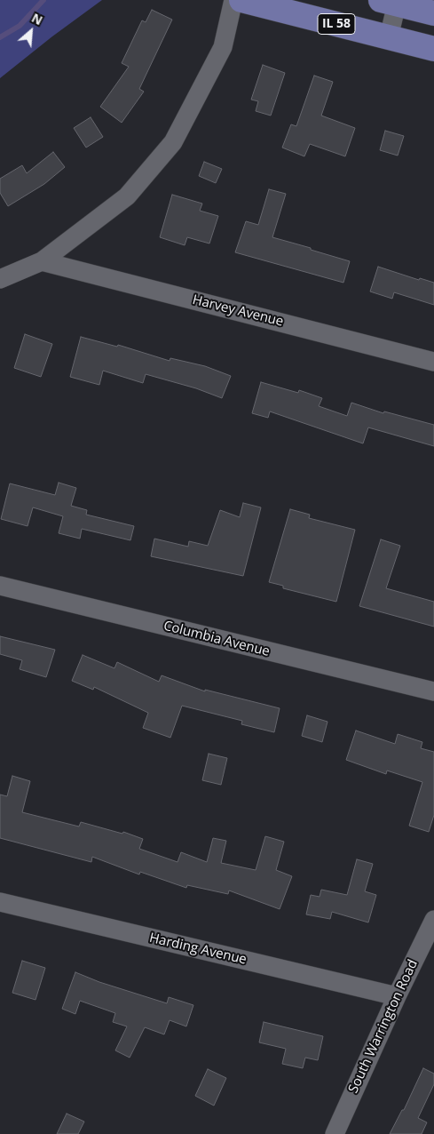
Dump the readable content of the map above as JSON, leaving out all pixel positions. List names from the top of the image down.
{
  "streets": {
    "main road": ["IL 58"],
    "street": [
      "Harvey Avenue",
      "Columbia Avenue",
      "Harding Avenue",
      "South Warrington Road"
    ]
  },
  "crossings": [
    ["Harding Avenue", "South Warrington Road"]
  ],
  "north": "top right"
}
